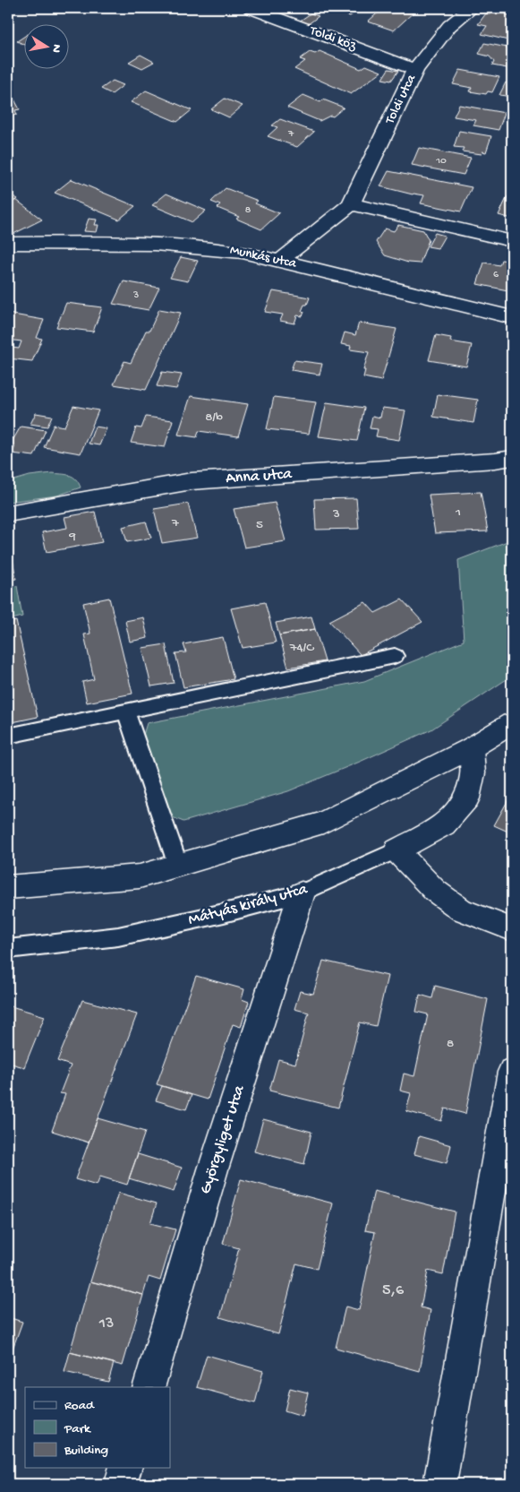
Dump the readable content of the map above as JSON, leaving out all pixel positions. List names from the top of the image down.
{
  "streets": {
    "street": [
      "Toldi köz",
      "Toldi utca",
      "Munkás utca",
      "Anna utca",
      "Mátyás király utca",
      "Györgyliget utca"
    ]
  },
  "crossings": [
    ["Toldi köz", "Toldi utca"],
    ["Toldi utca", "Munkás utca"],
    ["Mátyás király utca", "Györgyliget utca"]
  ],
  "house_numbers": [
    "7",
    "10",
    "8",
    "6",
    "3",
    "8/b",
    "1",
    "3",
    "7",
    "5",
    "9",
    "74/C",
    "8",
    "5,6",
    "13"
  ],
  "legend": ["Road", "Park", "Building"],
  "north": "right"
}
